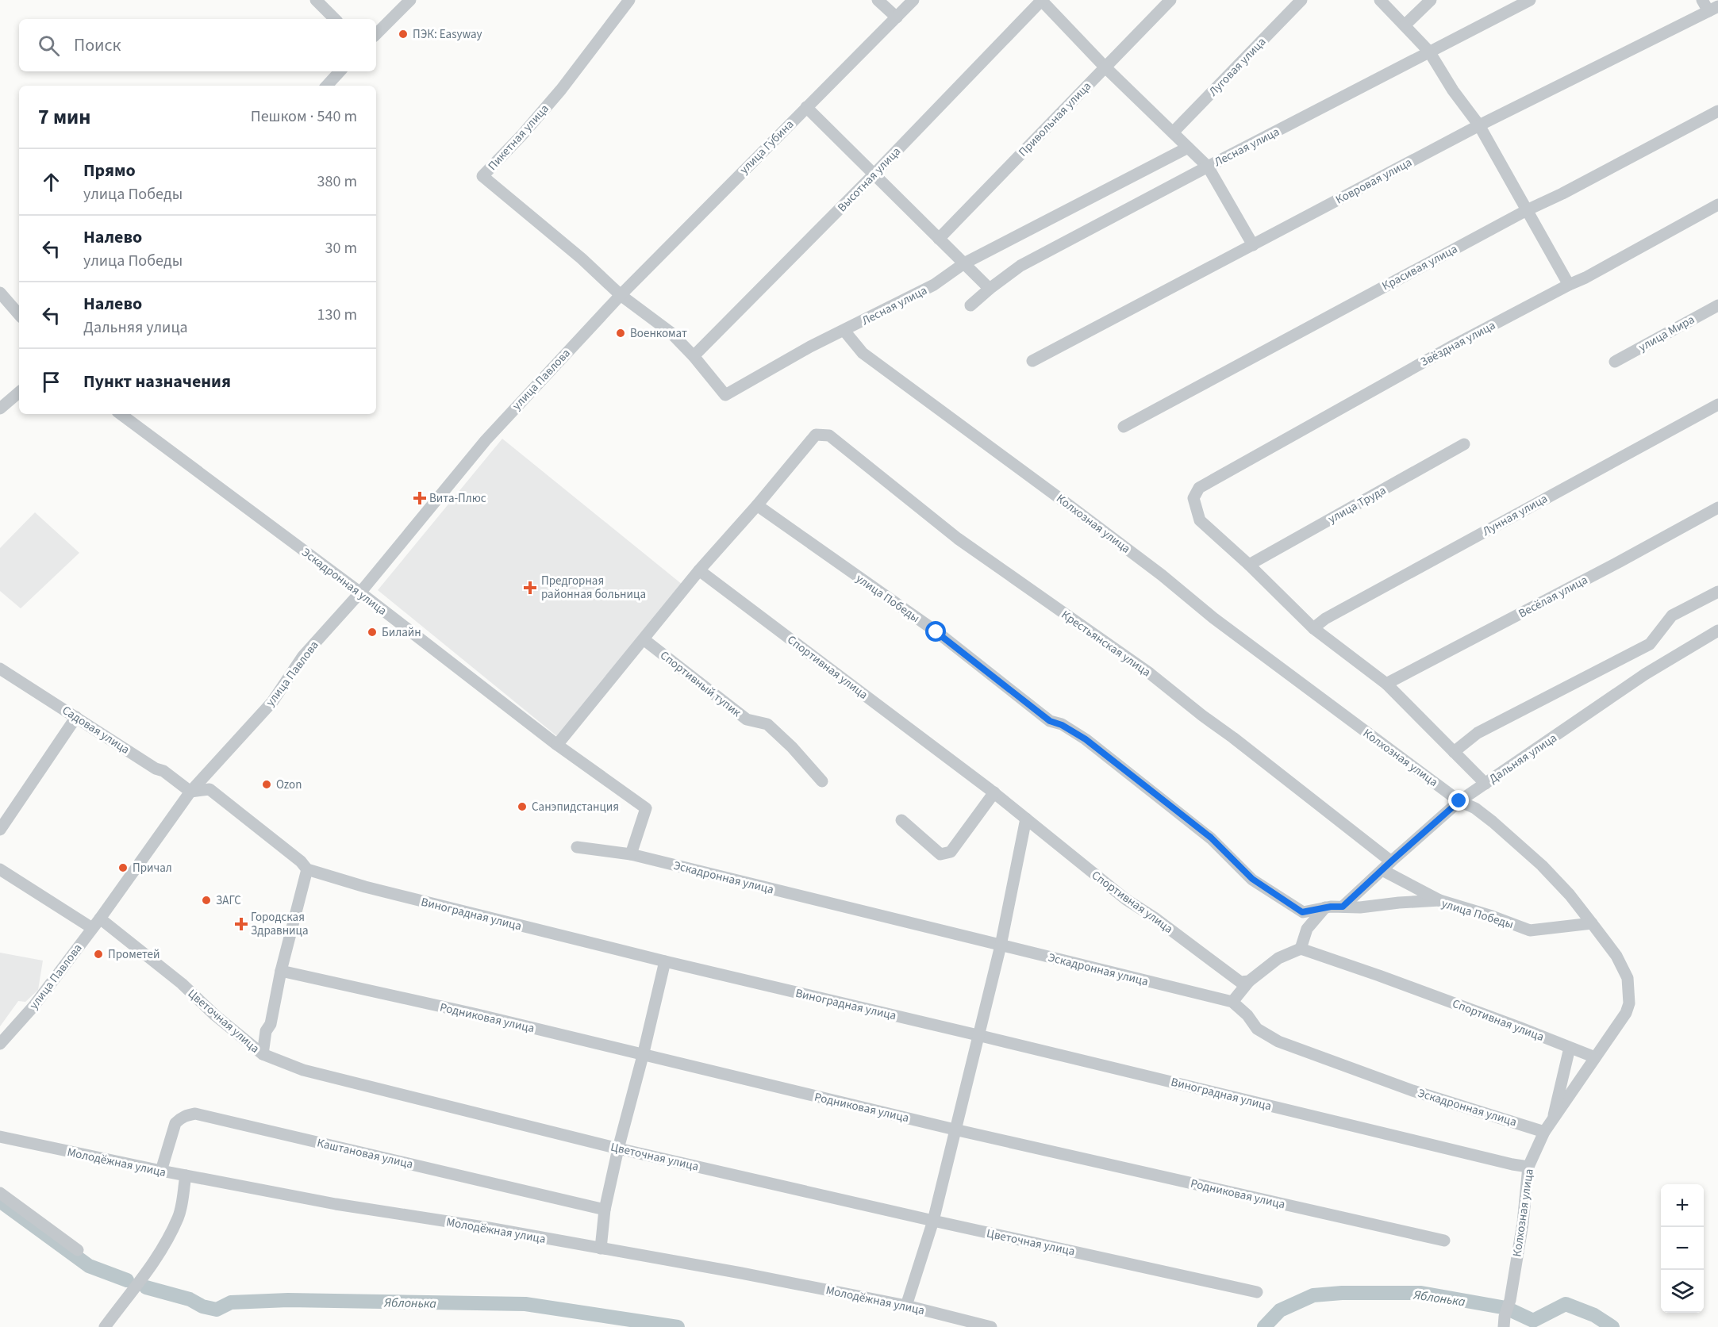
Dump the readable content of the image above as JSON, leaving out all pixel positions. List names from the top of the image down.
{
  "streets": {
    "street": [
      "Луговая улица",
      "Привольная улица",
      "Пикетная улица",
      "улица Губина",
      "Лесная улица",
      "Высотная улица",
      "Ковровая улица",
      "Красивая улица",
      "улица Мира",
      "Звёздная улица",
      "улица Павлова",
      "улица Труда",
      "Лунная улица",
      "Колхозная улица",
      "Эскадронная улица",
      "Весёлая улица",
      "улица Победы",
      "Крестьянская улица",
      "Спортивная улица",
      "Спортивный тупик",
      "Садовая улица",
      "Дальняя улица",
      "Виноградная улица",
      "Родниковая улица",
      "Цветочная улица",
      "Каштановая улица",
      "Молодёжная улица"
    ]
  },
  "crossings": [
    ["Пикетная улица", "улица Губина"],
    ["Пикетная улица", "улица Павлова"],
    ["улица Губина", "улица Павлова"],
    ["Лесная улица", "Высотная улица"],
    ["Лесная улица", "Колхозная улица"],
    ["Звёздная улица", "улица Труда"],
    ["улица Павлова", "Эскадронная улица"],
    ["улица Павлова", "Садовая улица"],
    ["улица Павлова", "Виноградная улица"],
    ["улица Павлова", "Цветочная улица"],
    ["Колхозная улица", "Эскадронная улица"],
    ["Колхозная улица", "улица Победы"],
    ["Колхозная улица", "Спортивная улица"],
    ["Колхозная улица", "Дальняя улица"],
    ["Колхозная улица", "Виноградная улица"],
    ["улица Победы", "Крестьянская улица"],
    ["улица Победы", "Дальняя улица"],
    ["Крестьянская улица", "Дальняя улица"],
    ["Садовая улица", "Виноградная улица"],
    ["Каштановая улица", "Молодёжная улица"]
  ],
  "water": ["Яблонька"],
  "places": {
    "other": [
      "ПЭК: Easyway",
      "Военкомат",
      "Билайн",
      "Ozon",
      "Санэпидстанция",
      "Причал",
      "ЗАГС",
      "Прометей"
    ],
    "health": ["Вита-Плюс", "Предгорная районная больница", "Городская Здравница"]
  },
  "page": {
    "search": "Поиск",
    "heading": ["7 мин", "Пешком · 540 m"],
    "list": [
      ["Прямо", "улица Победы", "380 m"],
      ["Налево", "улица Победы", "30 m"],
      ["Налево", "Дальняя улица", "130 m"],
      "Пункт назначения"
    ],
    "map_buttons": ["+", "−"]
  }
}
